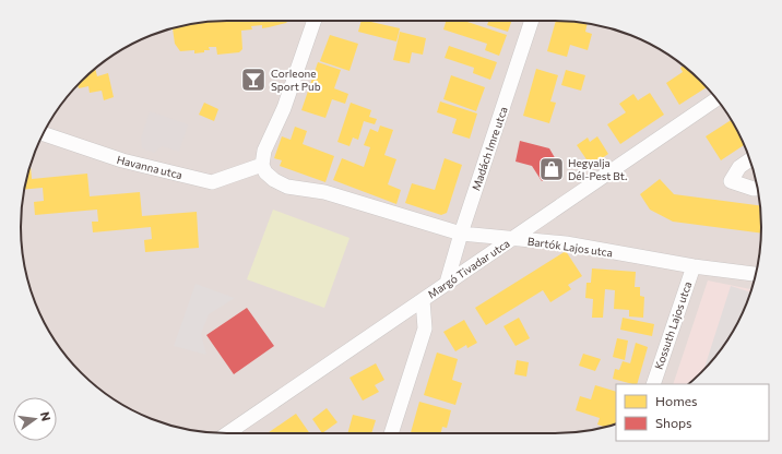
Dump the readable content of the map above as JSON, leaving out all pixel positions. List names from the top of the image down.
{
  "streets": {
    "street": [
      "Madách Imre utca",
      "Havanna utca",
      "Bartók Lajos utca",
      "Margó Tivadar utca",
      "Kossuth Lajos utca"
    ]
  },
  "crossings": [
    ["Madách Imre utca", "Bartók Lajos utca"],
    ["Madách Imre utca", "Margó Tivadar utca"],
    ["Havanna utca", "Bartók Lajos utca"],
    ["Bartók Lajos utca", "Margó Tivadar utca"],
    ["Bartók Lajos utca", "Kossuth Lajos utca"]
  ],
  "places": {
    "bar": ["Corleone Sport Pub"],
    "shop": ["Hegyalja Dél-Pest Bt."]
  },
  "legend": ["Homes", "Shops"],
  "north": "right"
}
